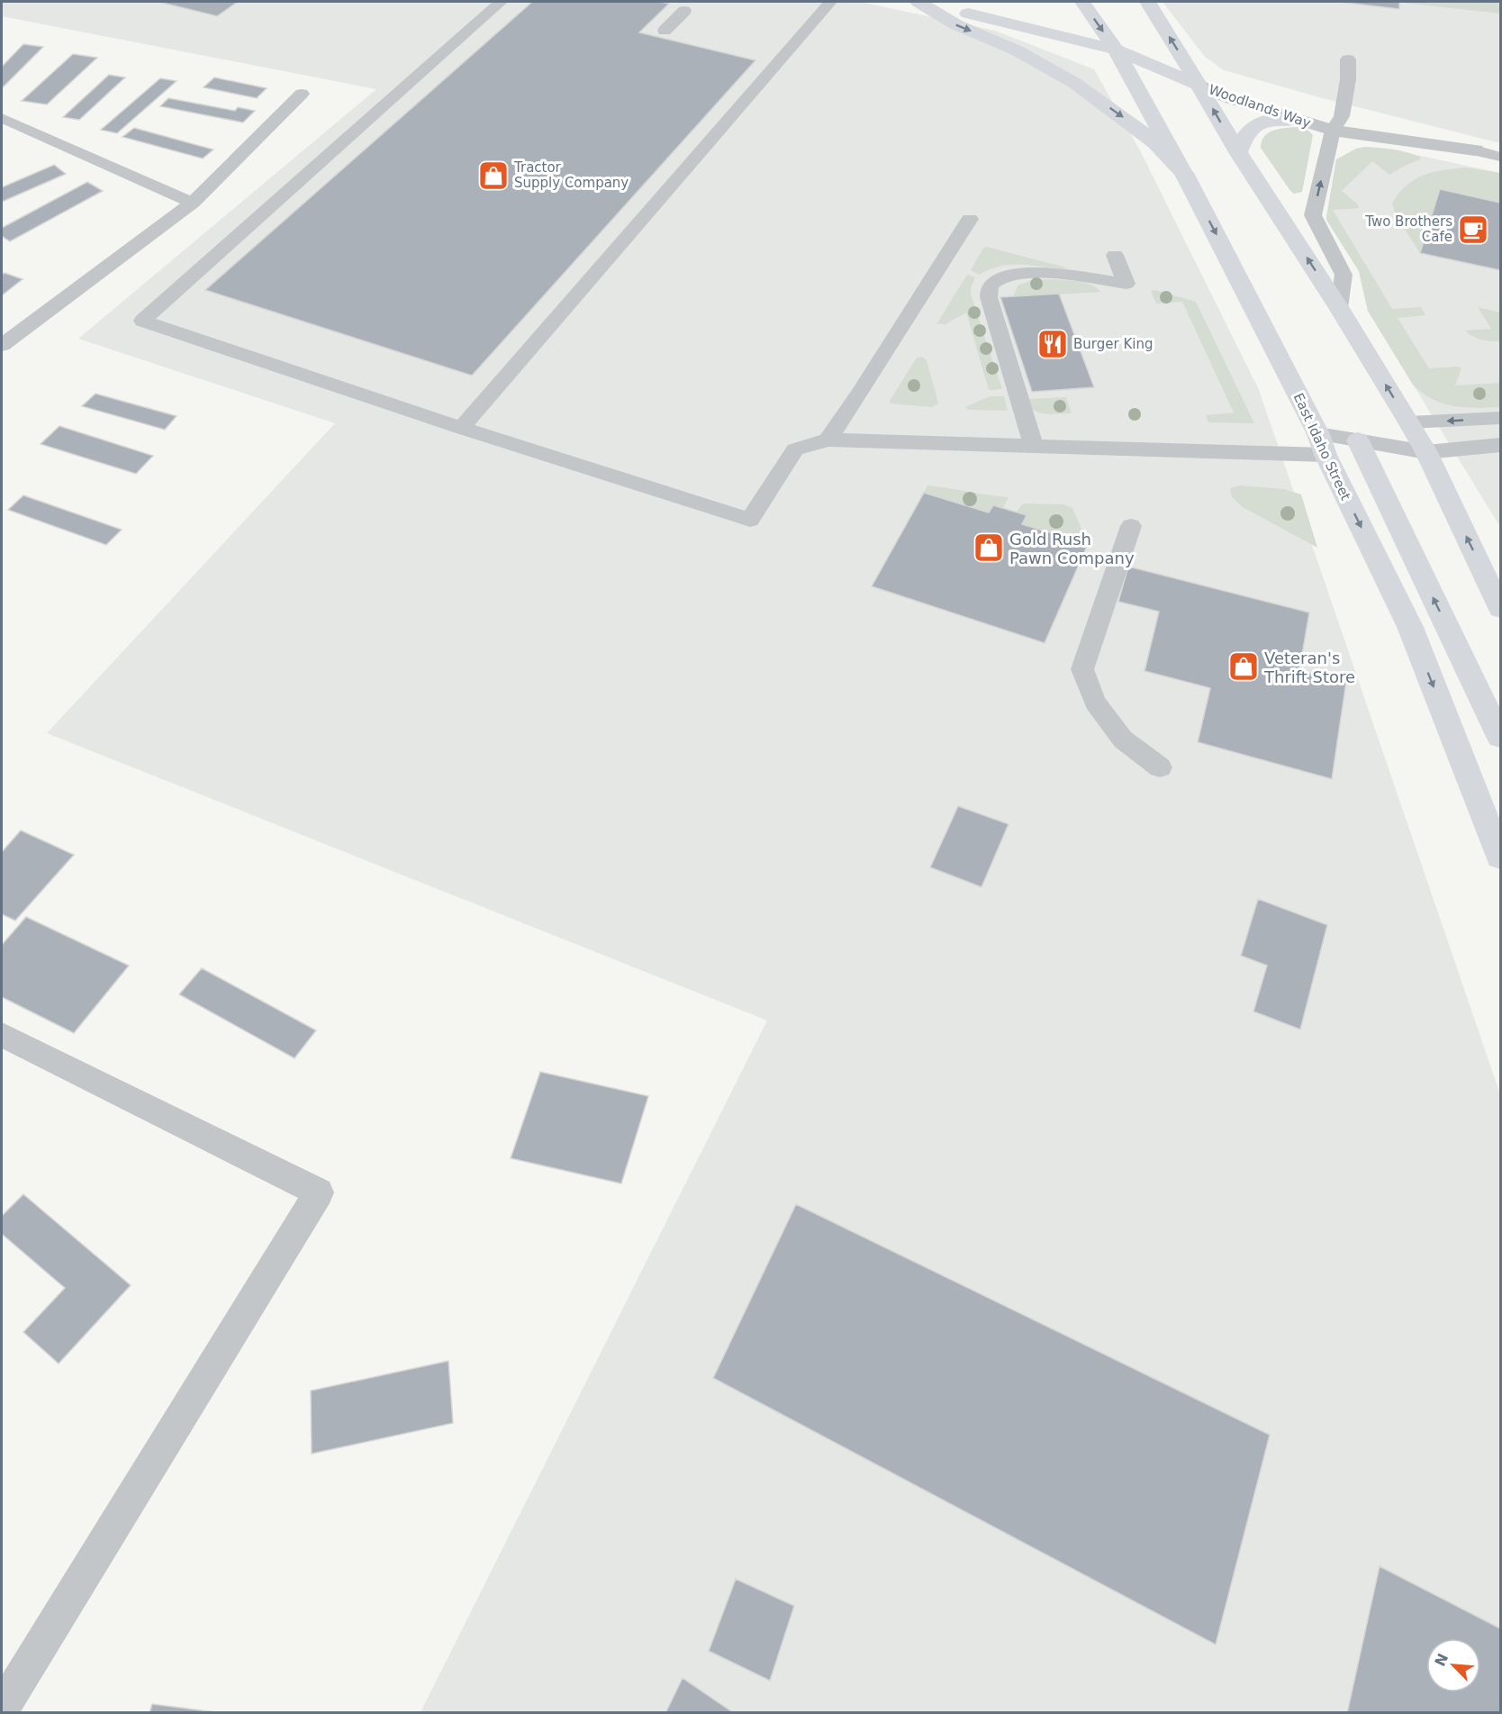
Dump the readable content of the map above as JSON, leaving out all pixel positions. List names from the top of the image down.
{
  "streets": {
    "main road": ["East Idaho Street"],
    "street": ["Woodlands Way"]
  },
  "places": {
    "shop": ["Tractor Supply Company", "Gold Rush Pawn Company", "Veteran's Thrift Store"],
    "cafe": ["Two Brothers Cafe"],
    "restaurant": ["Burger King"]
  },
  "north": "top left"
}
